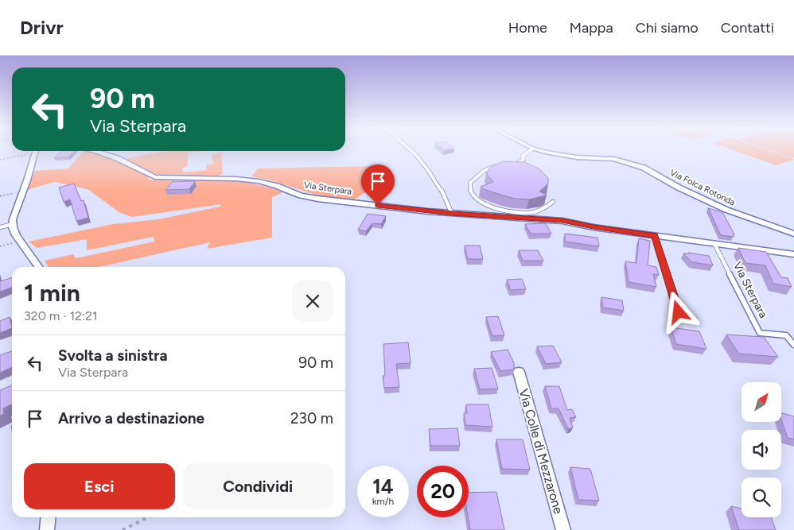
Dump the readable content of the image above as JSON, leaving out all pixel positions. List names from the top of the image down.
{
  "streets": {
    "street": ["Via Folca Rotonda", "Via Sterpara", "Via Colle di Mezzarone"]
  },
  "north": "top right",
  "page": {
    "header": "Drivr",
    "nav": [
      "Home",
      "Mappa",
      "Chi siamo",
      "Contatti"
    ],
    "turn": ["90 m", "Via Sterpara"],
    "heading": ["1 min", "320 m · 12:21"],
    "list": [
      {
        "name": "Svolta a sinistra",
        "note": "Via Sterpara",
        "value": "90 m"
      },
      {
        "name": "Arrivo a destinazione",
        "value": "230 m"
      }
    ],
    "buttons": ["Esci", "Condividi"],
    "speed": "14 km/h",
    "limit": "20"
  }
}
